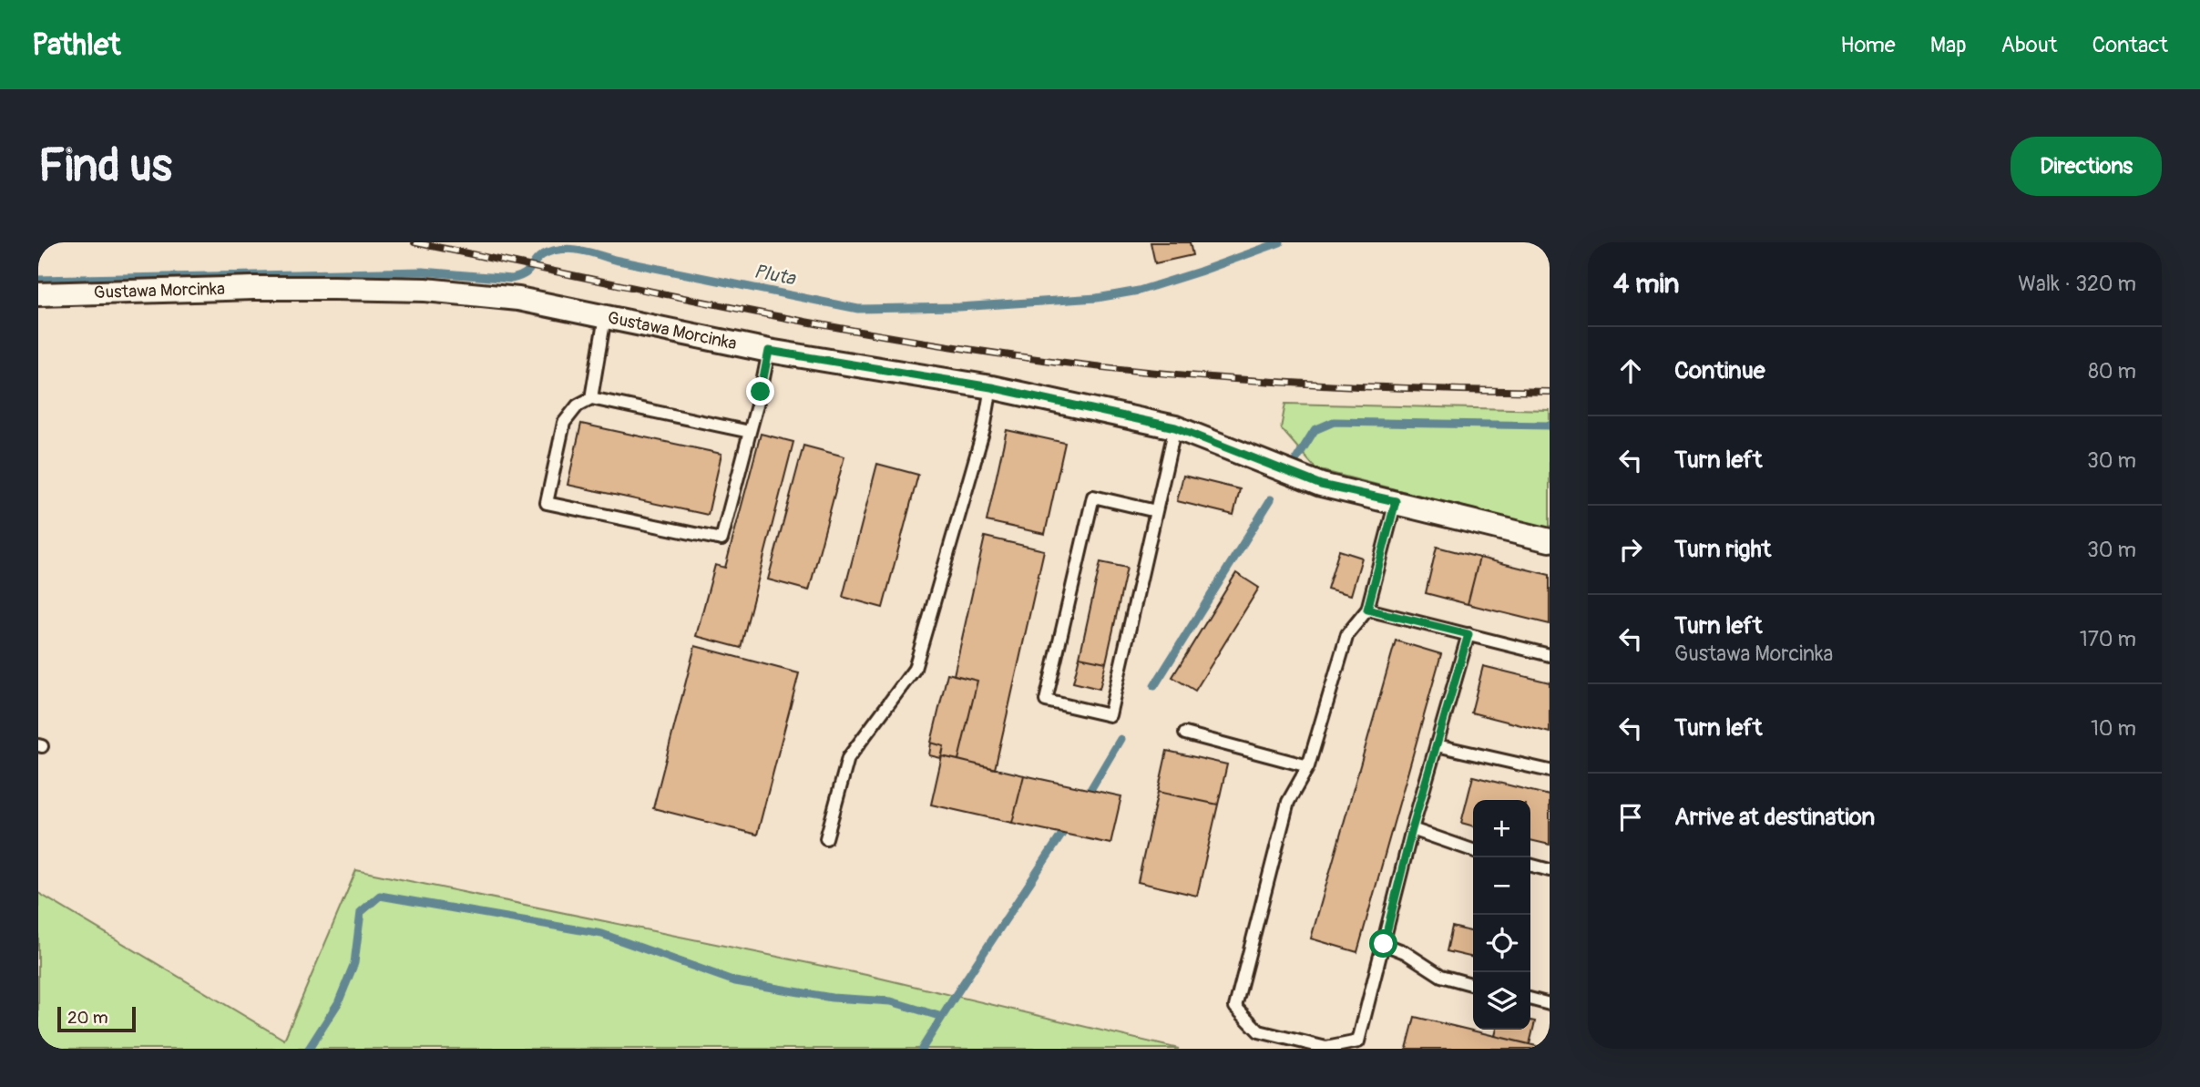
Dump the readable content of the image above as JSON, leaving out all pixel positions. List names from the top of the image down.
{
  "streets": {
    "street": ["Gustawa Morcinka"]
  },
  "water": ["Pluta"],
  "scale_bar": "20 m",
  "page": {
    "header": "Pathlet",
    "nav": [
      "Home",
      "Map",
      "About",
      "Contact"
    ],
    "buttons": "Directions",
    "title": "Find us",
    "heading": ["4 min", "Walk · 320 m"],
    "list": [
      ["Continue", "80 m"],
      ["Turn left", "30 m"],
      ["Turn right", "30 m"],
      ["Turn left", "Gustawa Morcinka", "170 m"],
      ["Turn left", "10 m"],
      "Arrive at destination"
    ],
    "map_buttons": ["+", "−"],
    "scale": "20 m"
  }
}
